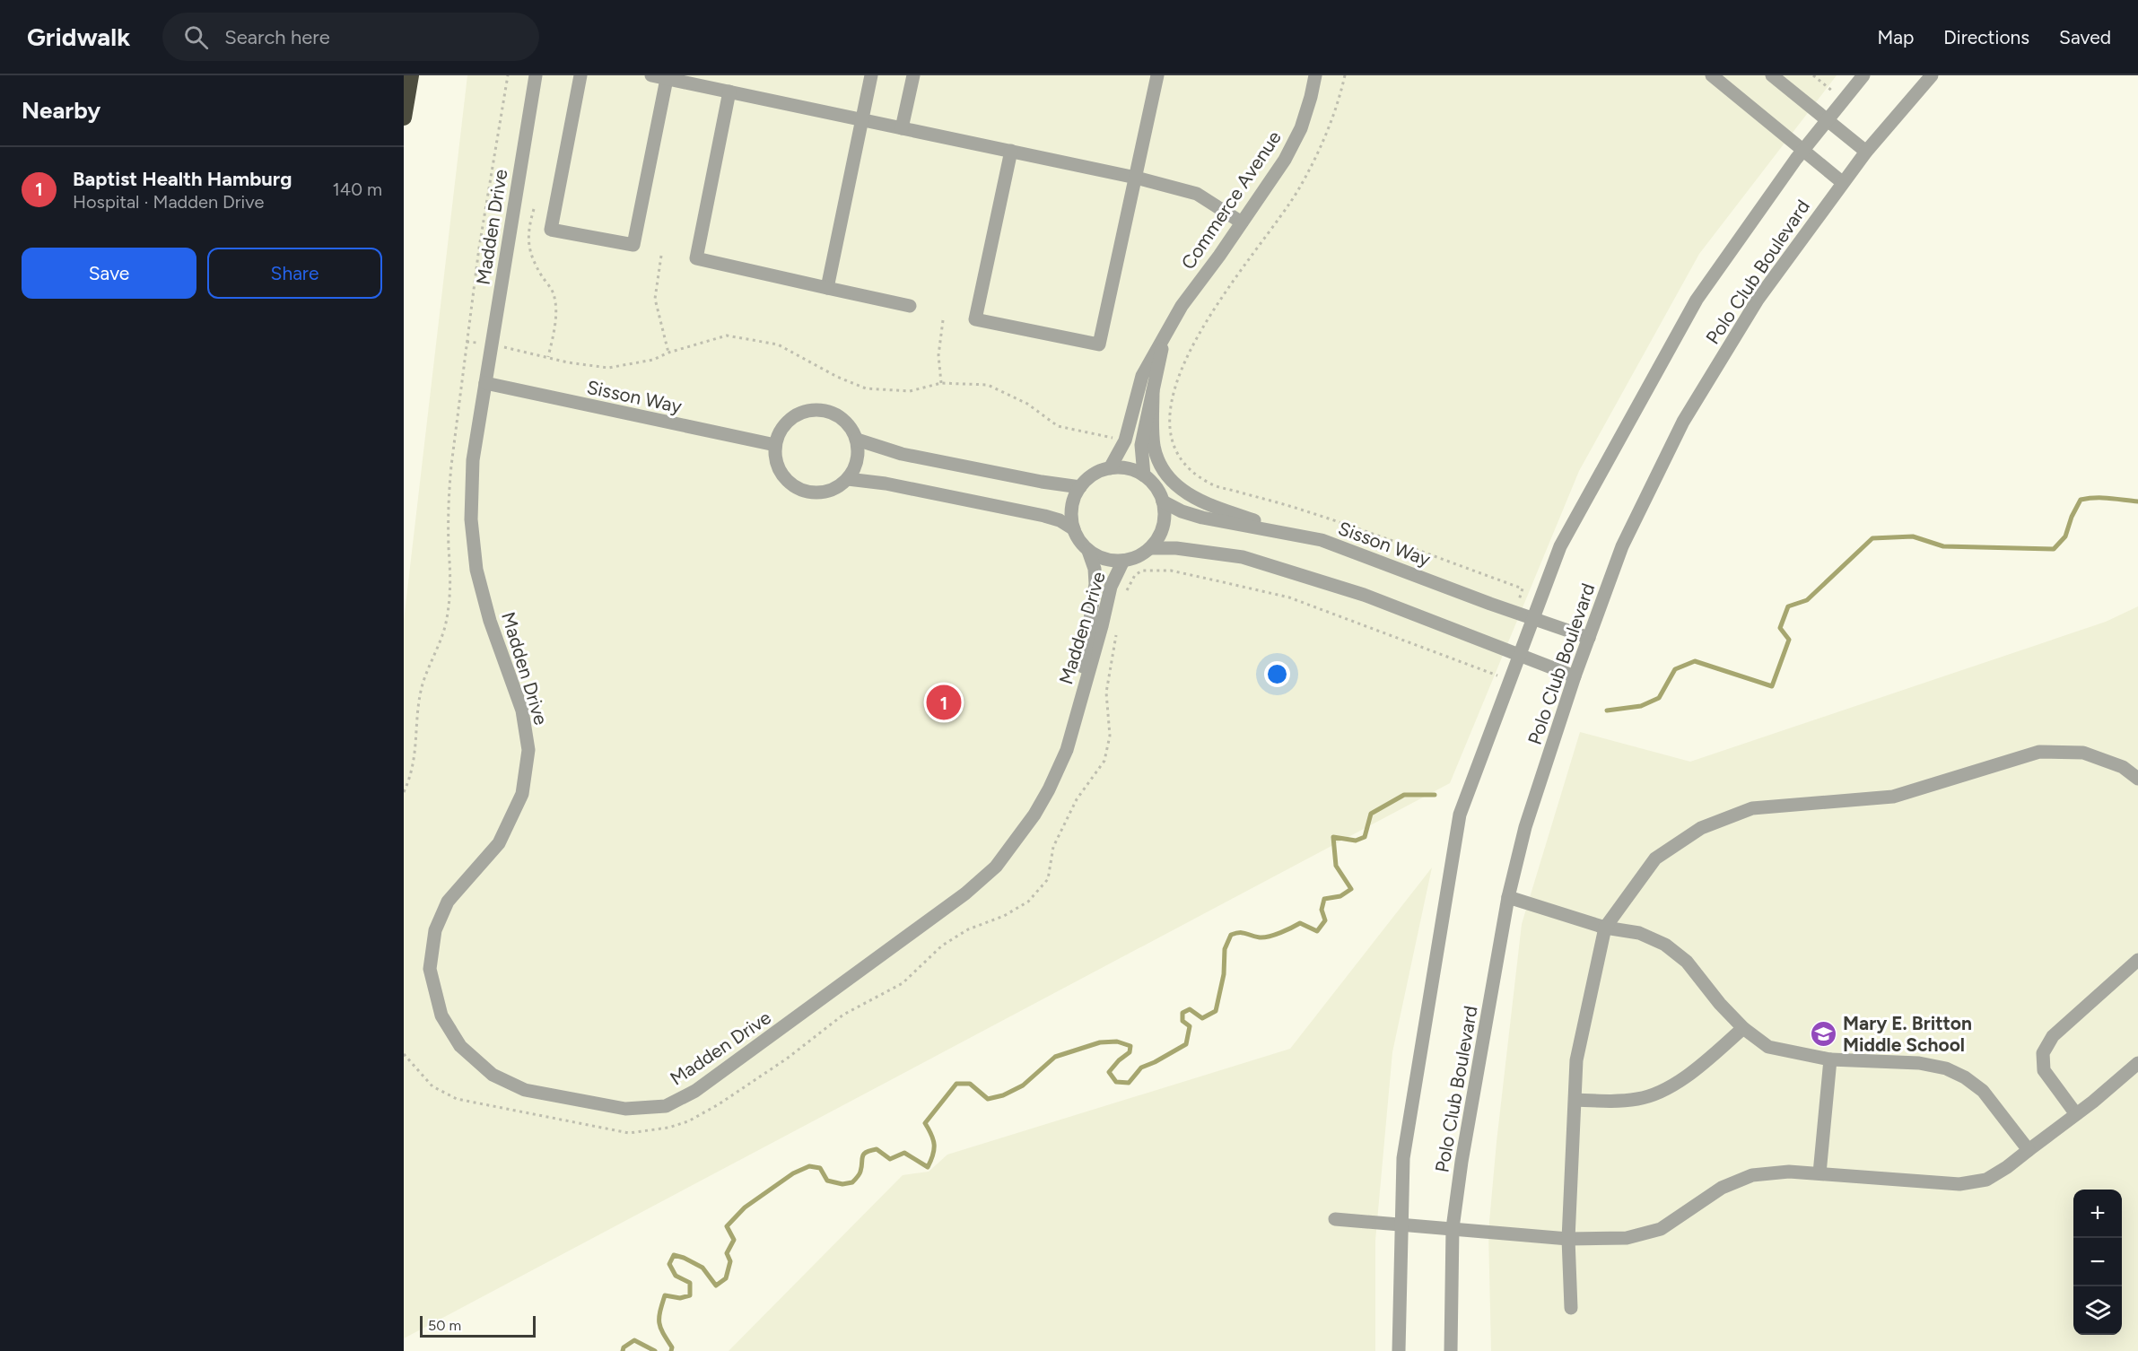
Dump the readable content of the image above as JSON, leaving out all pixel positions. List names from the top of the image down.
{
  "streets": {
    "street": [
      "Commerce Avenue",
      "Madden Drive",
      "Polo Club Boulevard",
      "Sisson Way"
    ]
  },
  "crossings": [
    ["Commerce Avenue", "Madden Drive"],
    ["Commerce Avenue", "Sisson Way"],
    ["Madden Drive", "Sisson Way"],
    ["Polo Club Boulevard", "Sisson Way"]
  ],
  "places": {
    "school or university": ["Mary E. Britton Middle School"]
  },
  "scale_bar": "50 m",
  "page": {
    "header": "Gridwalk",
    "search": "Search here",
    "nav": ["Map", "Directions", "Saved"],
    "heading": "Nearby",
    "list": [
      {
        "mark": "1",
        "name": "Baptist Health Hamburg",
        "note": "Hospital · Madden Drive",
        "value": "140 m"
      }
    ],
    "buttons": ["Save", "Share"],
    "pins": "1",
    "map_buttons": ["+", "−"],
    "scale": "50 m"
  }
}
